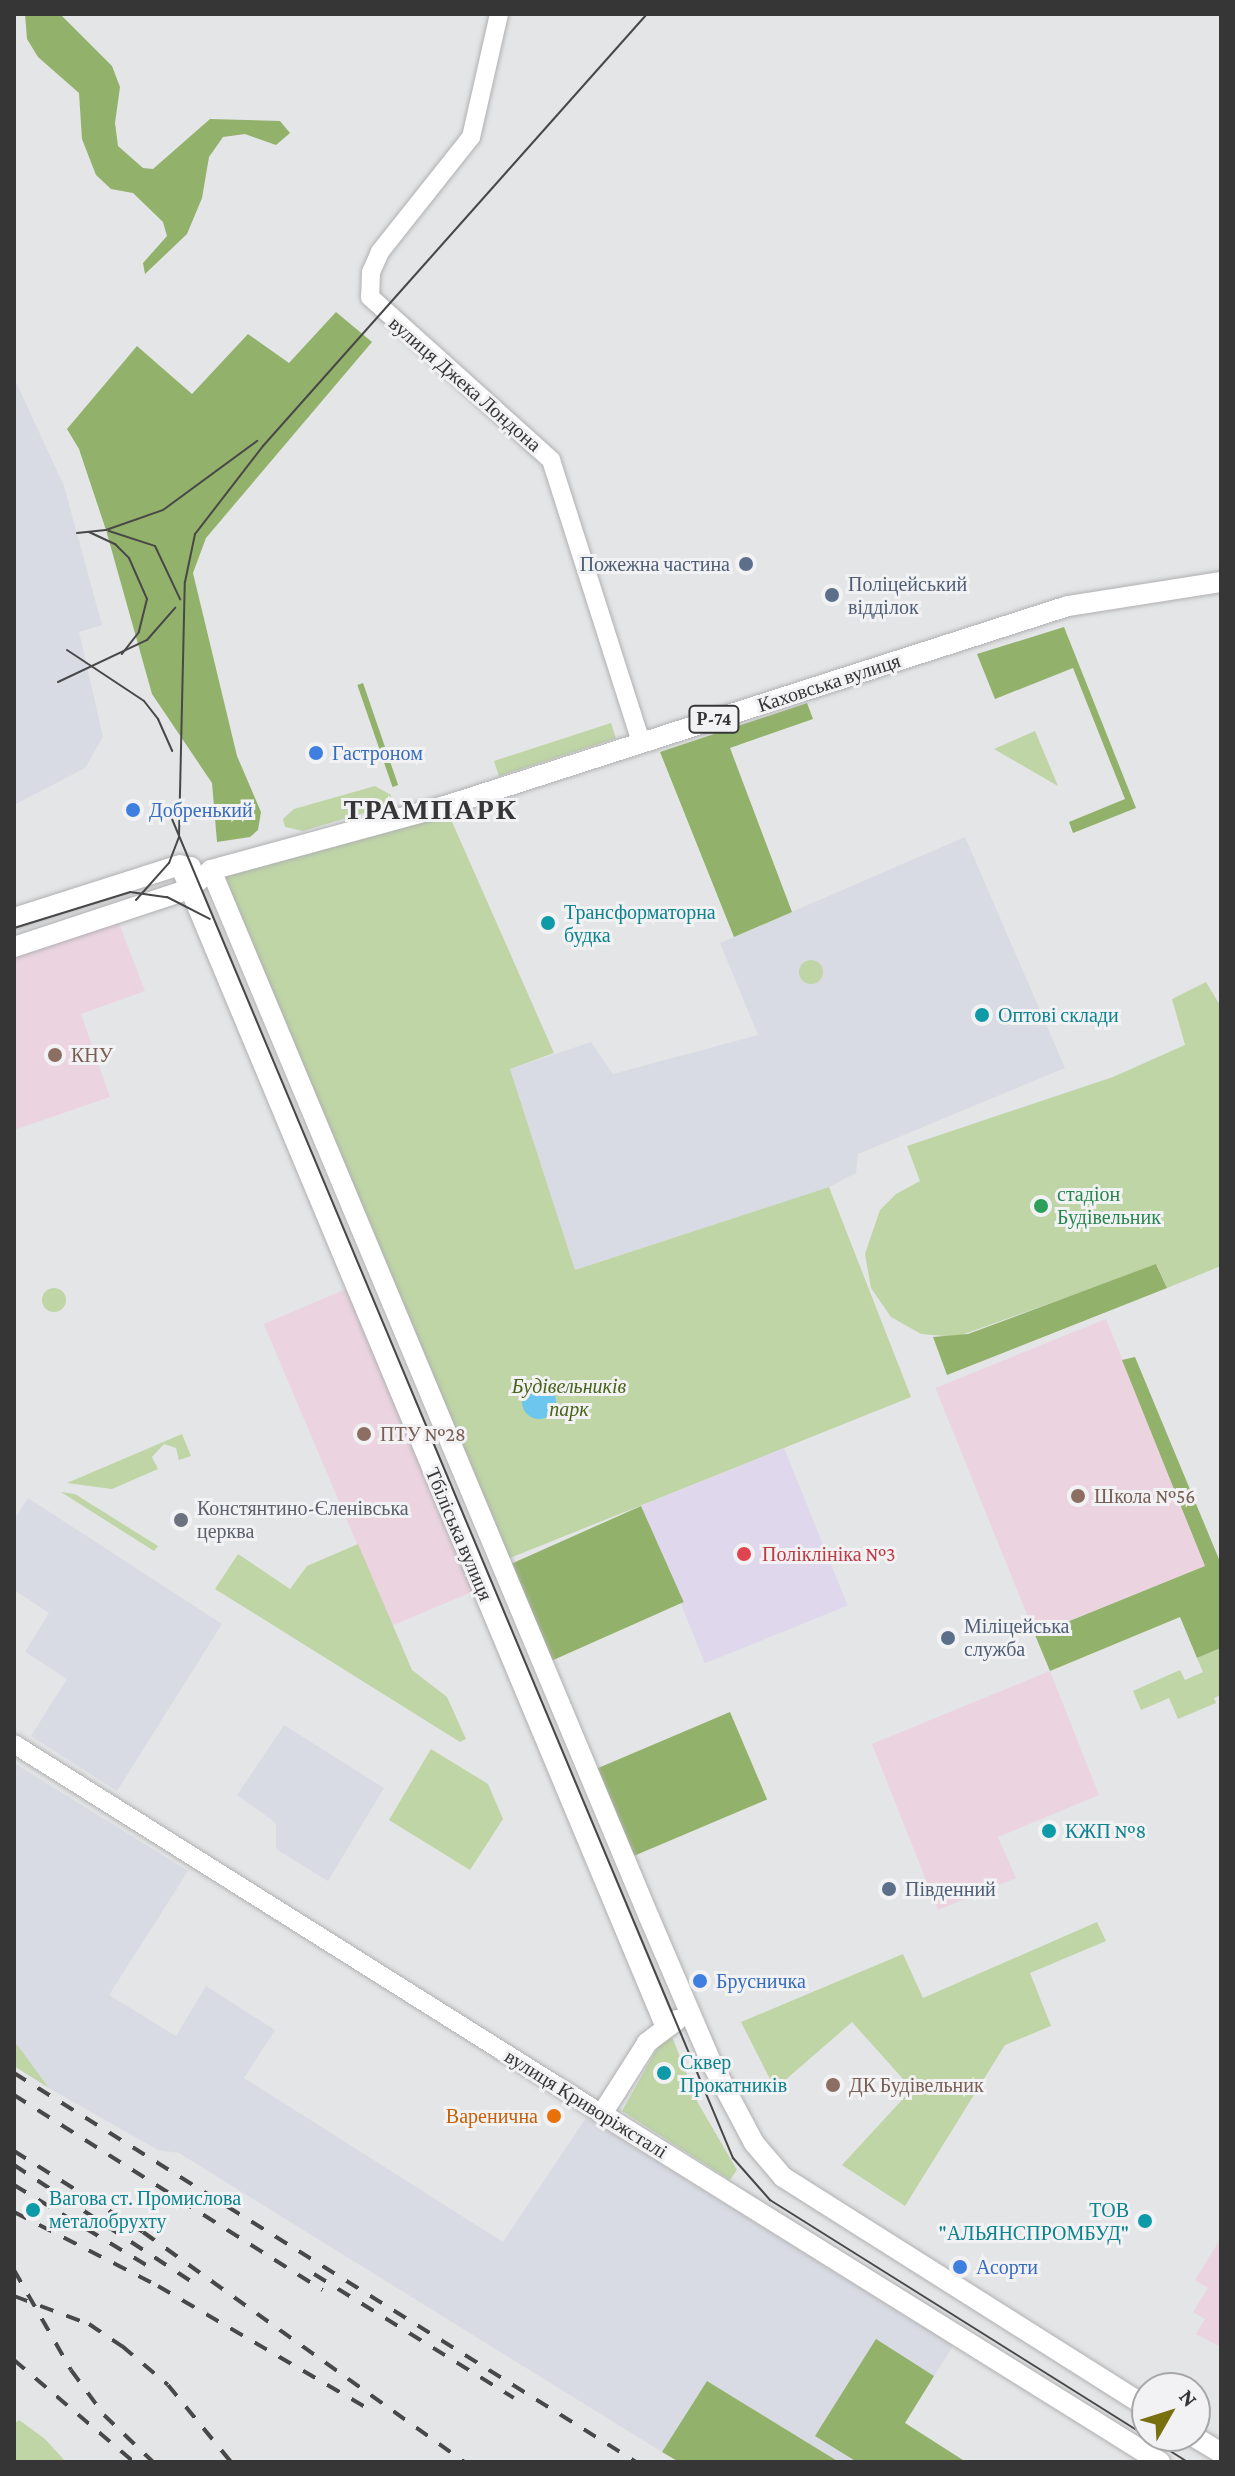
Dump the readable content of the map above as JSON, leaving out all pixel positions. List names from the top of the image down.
{
  "streets": {
    "main road": [
      "вулиця Джека Лондона",
      "Каховська вулиця",
      "Р-74",
      "Тбіліська вулиця",
      "вулиця Криворіжсталі"
    ]
  },
  "crossings": [
    ["вулиця Джека Лондона", "Каховська вулиця"],
    ["Каховська вулиця", "Р-74"],
    ["Каховська вулиця", "Тбіліська вулиця"],
    ["Р-74", "Тбіліська вулиця"]
  ],
  "districts": ["ТРАМПАРК"],
  "parks": ["Будівельників парк"],
  "places": [
    "Пожежна частина",
    "Поліцейський відділок",
    "Гастроном",
    "Добренький",
    "Трансформаторна будка",
    "Оптові склади",
    "КНУ",
    "стадіон Будівельник",
    "ПТУ №28",
    "Школа №56",
    "Констянтино-Єленівська церква",
    "Поліклініка №3",
    "Міліцейська служба",
    "КЖП №8",
    "Південний",
    "Брусничка",
    "Сквер Прокатників",
    "ДК Будівельник",
    "Варенична",
    "Вагова ст. Промислова металобрухту",
    "ТОВ \"АЛЬЯНСПРОМБУД\"",
    "Асорти"
  ],
  "north": "top right"
}
